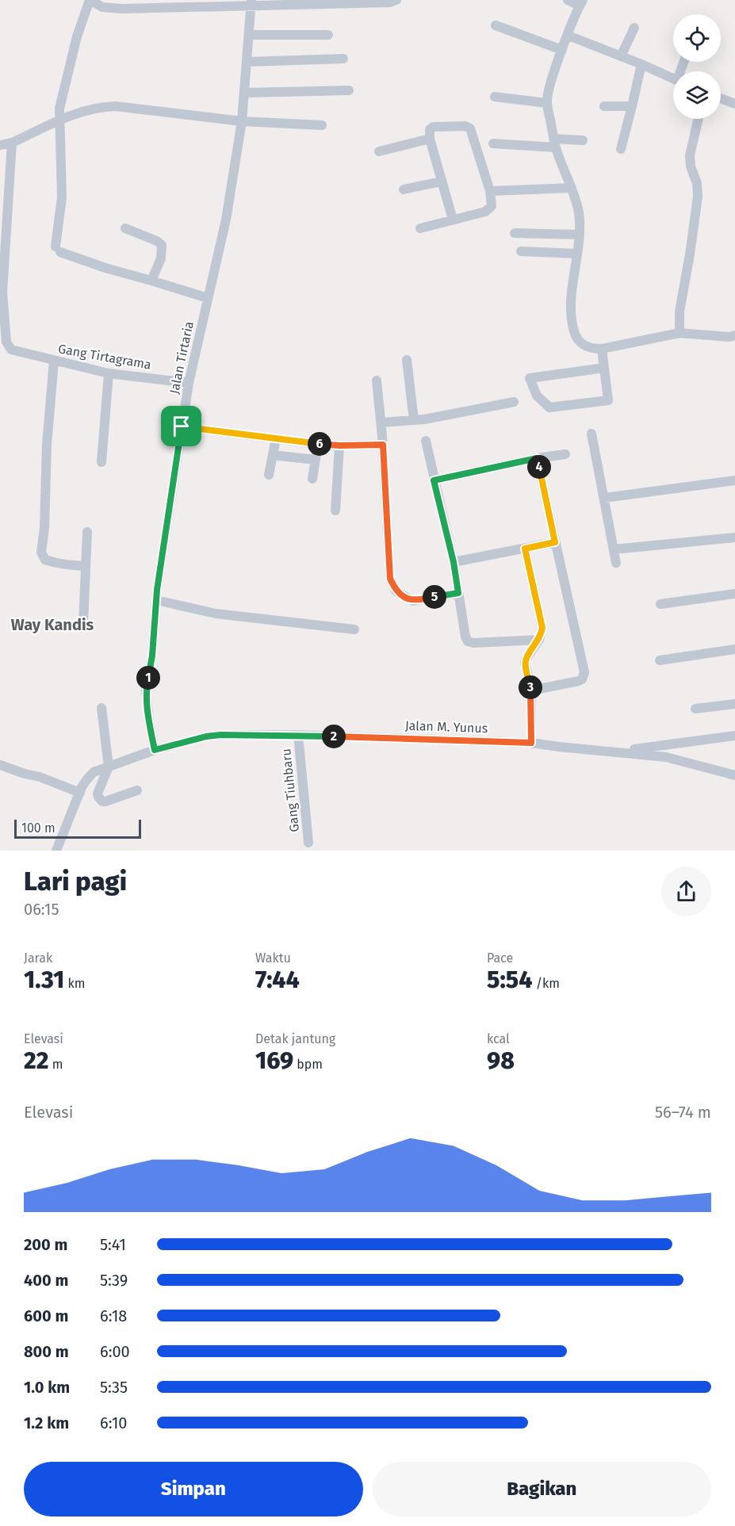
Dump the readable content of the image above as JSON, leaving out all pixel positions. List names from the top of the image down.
{
  "streets": {
    "street": [
      "Gang Tirtagrama",
      "Jalan Tirtaria",
      "Jalan M. Yunus",
      "Gang Tiuhbaru"
    ]
  },
  "crossings": [
    ["Gang Tirtagrama", "Jalan Tirtaria"],
    ["Jalan Tirtaria", "Jalan M. Yunus"],
    ["Jalan M. Yunus", "Gang Tiuhbaru"]
  ],
  "districts": ["Way Kandis"],
  "scale_bar": "100 m",
  "page": {
    "pins": [
      "6",
      "4",
      "5",
      "1",
      "3",
      "2"
    ],
    "scale": "100 m",
    "heading": ["Lari pagi", "06:15"],
    "stats": [
      ["Jarak", "1.31 km"],
      ["Waktu", "7:44"],
      ["Pace", "5:54 /km"],
      ["Elevasi", "22 m"],
      ["Detak jantung", "169 bpm"],
      ["kcal", "98"]
    ],
    "chart": ["Elevasi", "56–74 m"],
    "list": [
      {
        "name": "200 m",
        "note": "5:41"
      },
      {
        "name": "400 m",
        "note": "5:39"
      },
      {
        "name": "600 m",
        "note": "6:18"
      },
      {
        "name": "800 m",
        "note": "6:00"
      },
      {
        "name": "1.0 km",
        "note": "5:35"
      },
      {
        "name": "1.2 km",
        "note": "6:10"
      }
    ],
    "buttons": ["Simpan", "Bagikan"]
  }
}
